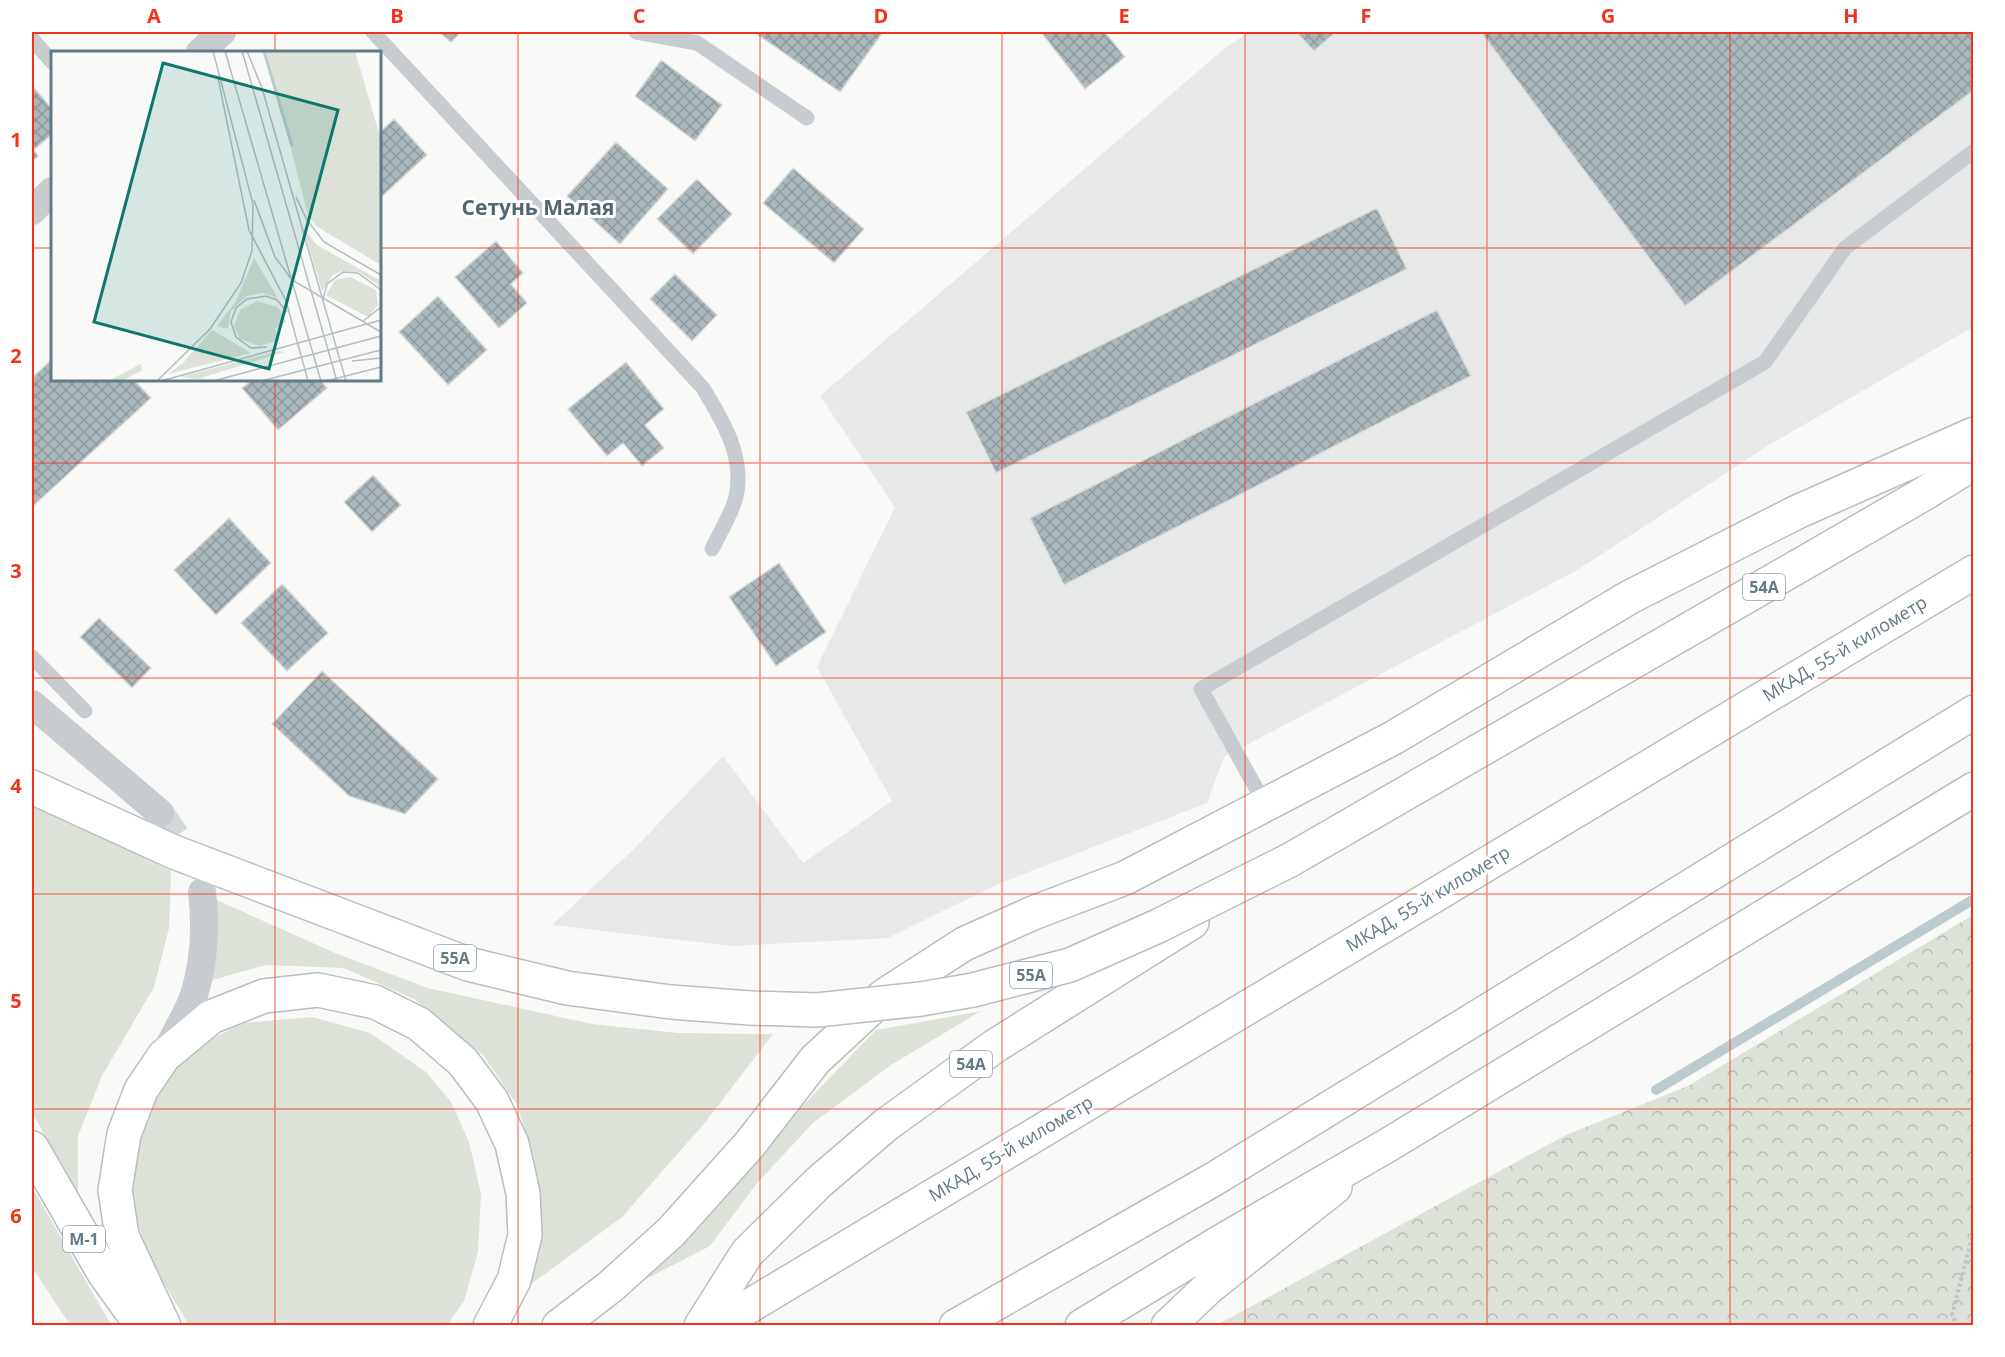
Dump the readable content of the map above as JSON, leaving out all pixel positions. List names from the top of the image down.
{
  "streets": {
    "main road": [
      "54А",
      "МКАД, 55-й километр",
      "55А",
      "М-1"
    ]
  },
  "crossings": [
    ["54А", "55А"]
  ],
  "districts": ["Сетунь Малая"],
  "grid": {
    "columns": [
      "A",
      "B",
      "C",
      "D",
      "E",
      "F",
      "G",
      "H"
    ],
    "rows": [
      "1",
      "2",
      "3",
      "4",
      "5",
      "6"
    ]
  }
}
